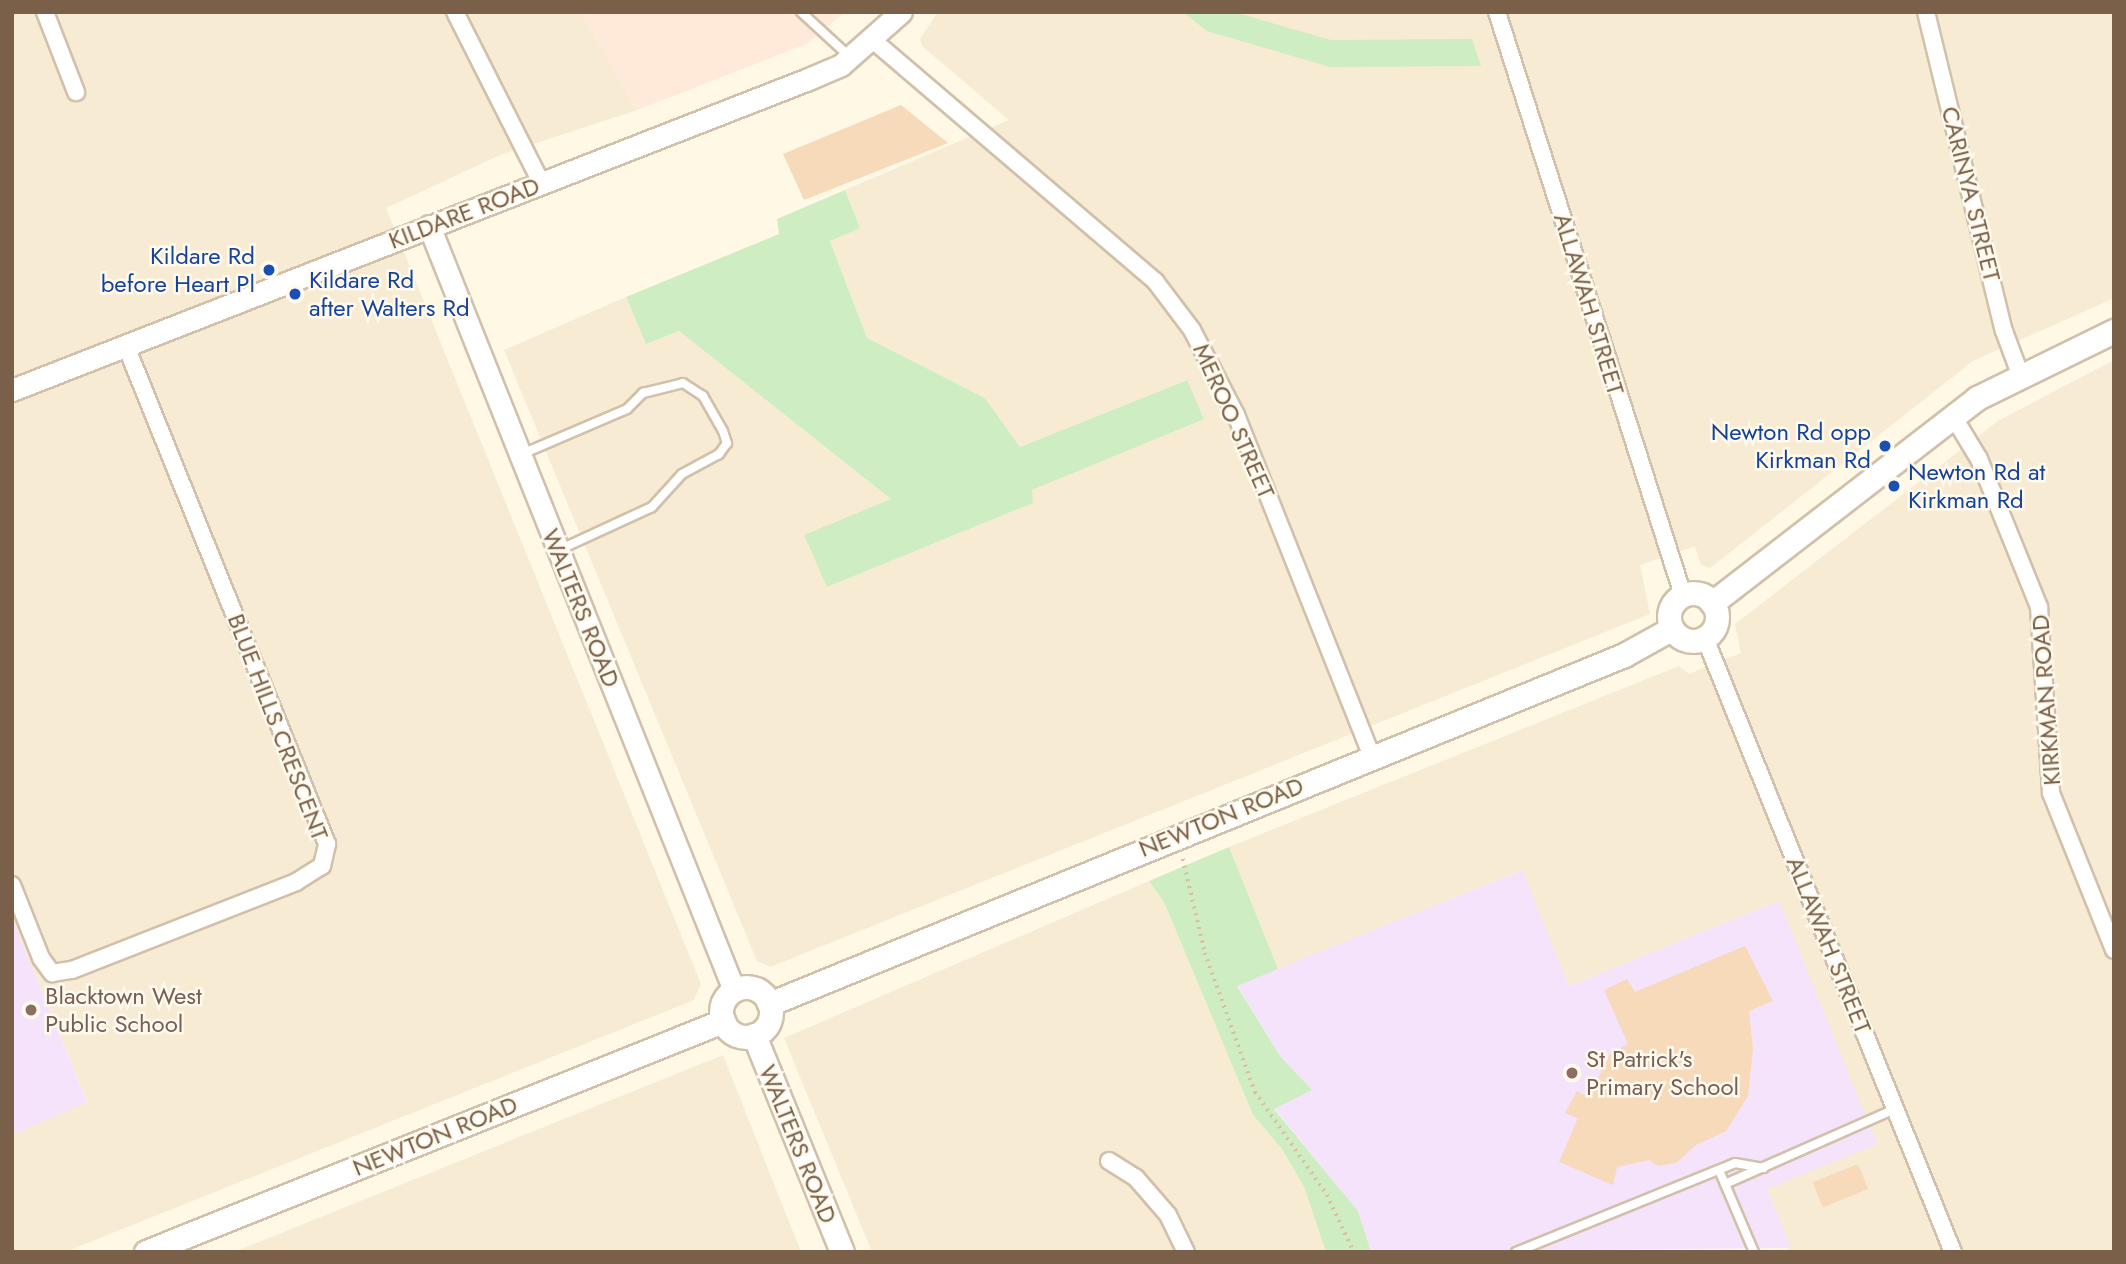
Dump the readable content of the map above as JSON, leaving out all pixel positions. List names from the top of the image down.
{
  "streets": {
    "main road": ["WALTERS ROAD", "NEWTON ROAD"],
    "street": [
      "CARINYA STREET",
      "KILDARE ROAD",
      "ALLAWAH STREET",
      "MEROO STREET",
      "KIRKMAN ROAD",
      "BLUE HILLS CRESCENT"
    ]
  },
  "crossings": [
    ["KILDARE ROAD", "MEROO STREET"],
    ["KILDARE ROAD", "WALTERS ROAD"],
    ["KILDARE ROAD", "BLUE HILLS CRESCENT"],
    ["ALLAWAH STREET", "NEWTON ROAD"],
    ["MEROO STREET", "NEWTON ROAD"],
    ["WALTERS ROAD", "NEWTON ROAD"]
  ],
  "places": [
    "Kildare Rd before Heart Pl",
    "Kildare Rd after Walters Rd",
    "Newton Rd opp Kirkman Rd",
    "Newton Rd at Kirkman Rd",
    "Blacktown West Public School",
    "St Patrick's Primary School"
  ]
}
